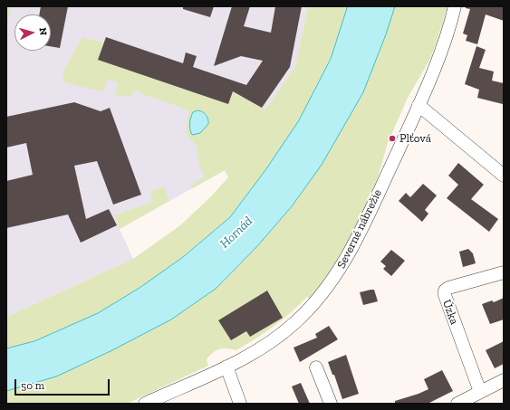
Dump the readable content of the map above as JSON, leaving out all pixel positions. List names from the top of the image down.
{
  "streets": {
    "street": ["Severné nábrežie", "Úzka"]
  },
  "water": ["Hornád"],
  "places": ["Plťová"],
  "scale_bar": "50 m",
  "north": "right"
}
